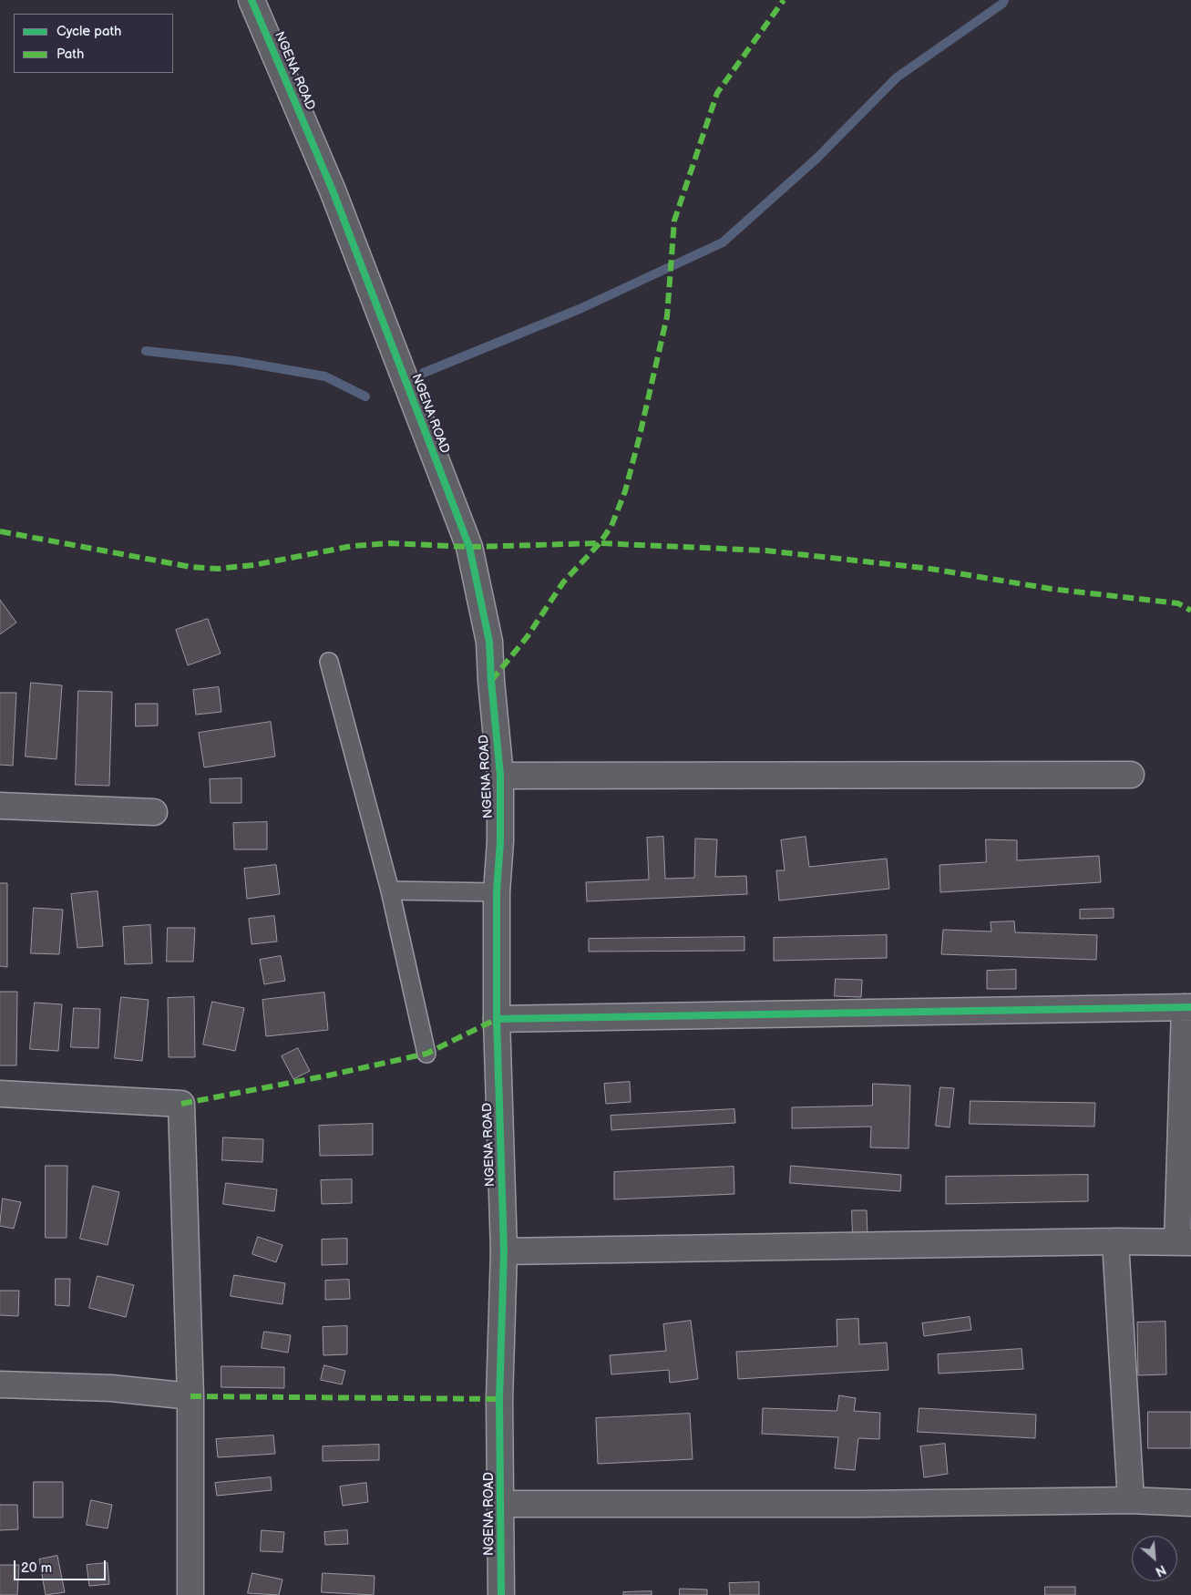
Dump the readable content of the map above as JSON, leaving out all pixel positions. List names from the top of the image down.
{
  "streets": {
    "street": ["NGENA ROAD"]
  },
  "legend": ["Cycle path", "Path"],
  "scale_bar": "20 m",
  "north": "bottom right"
}
